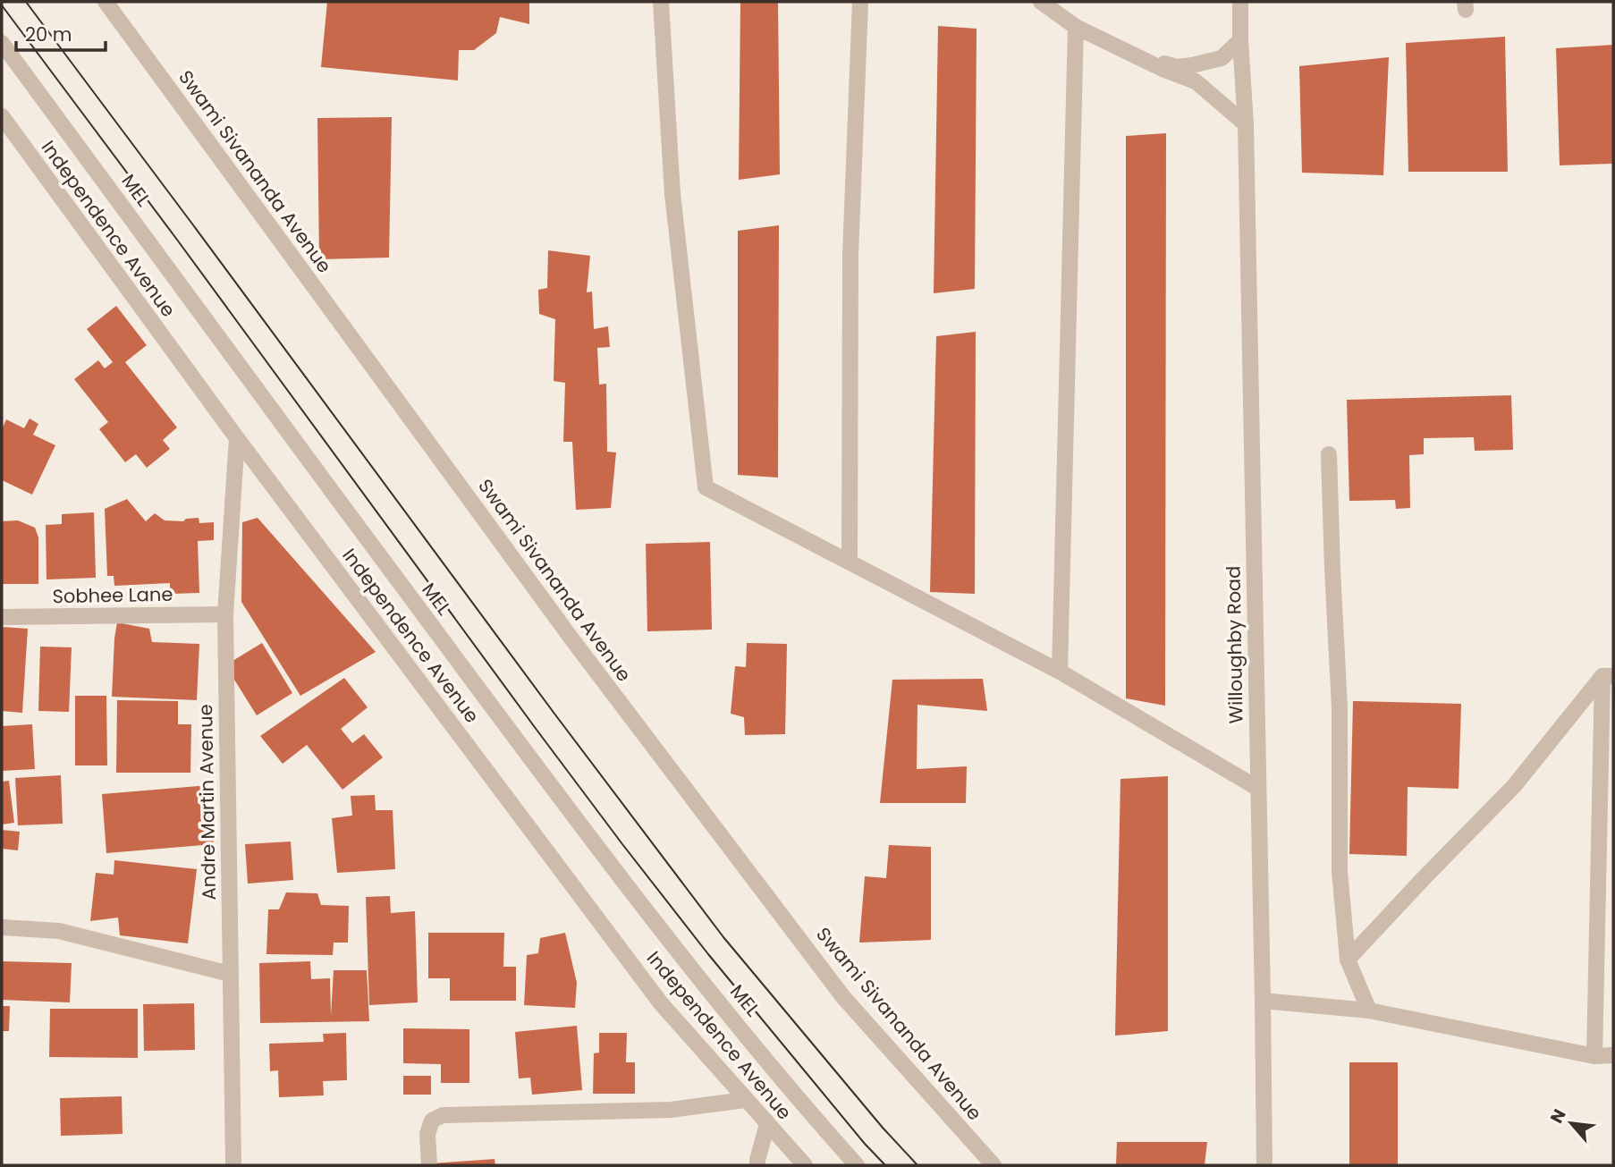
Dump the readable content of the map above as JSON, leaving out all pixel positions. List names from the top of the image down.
{
  "streets": {
    "street": [
      "Swami Sivananda Avenue",
      "MEL",
      "Independence Avenue",
      "Sobhee Lane",
      "Willoughby Road",
      "Andre Martin Avenue"
    ]
  },
  "crossings": [
    ["Independence Avenue", "Andre Martin Avenue"],
    ["Sobhee Lane", "Andre Martin Avenue"]
  ],
  "scale_bar": "20 m",
  "north": "top left"
}
